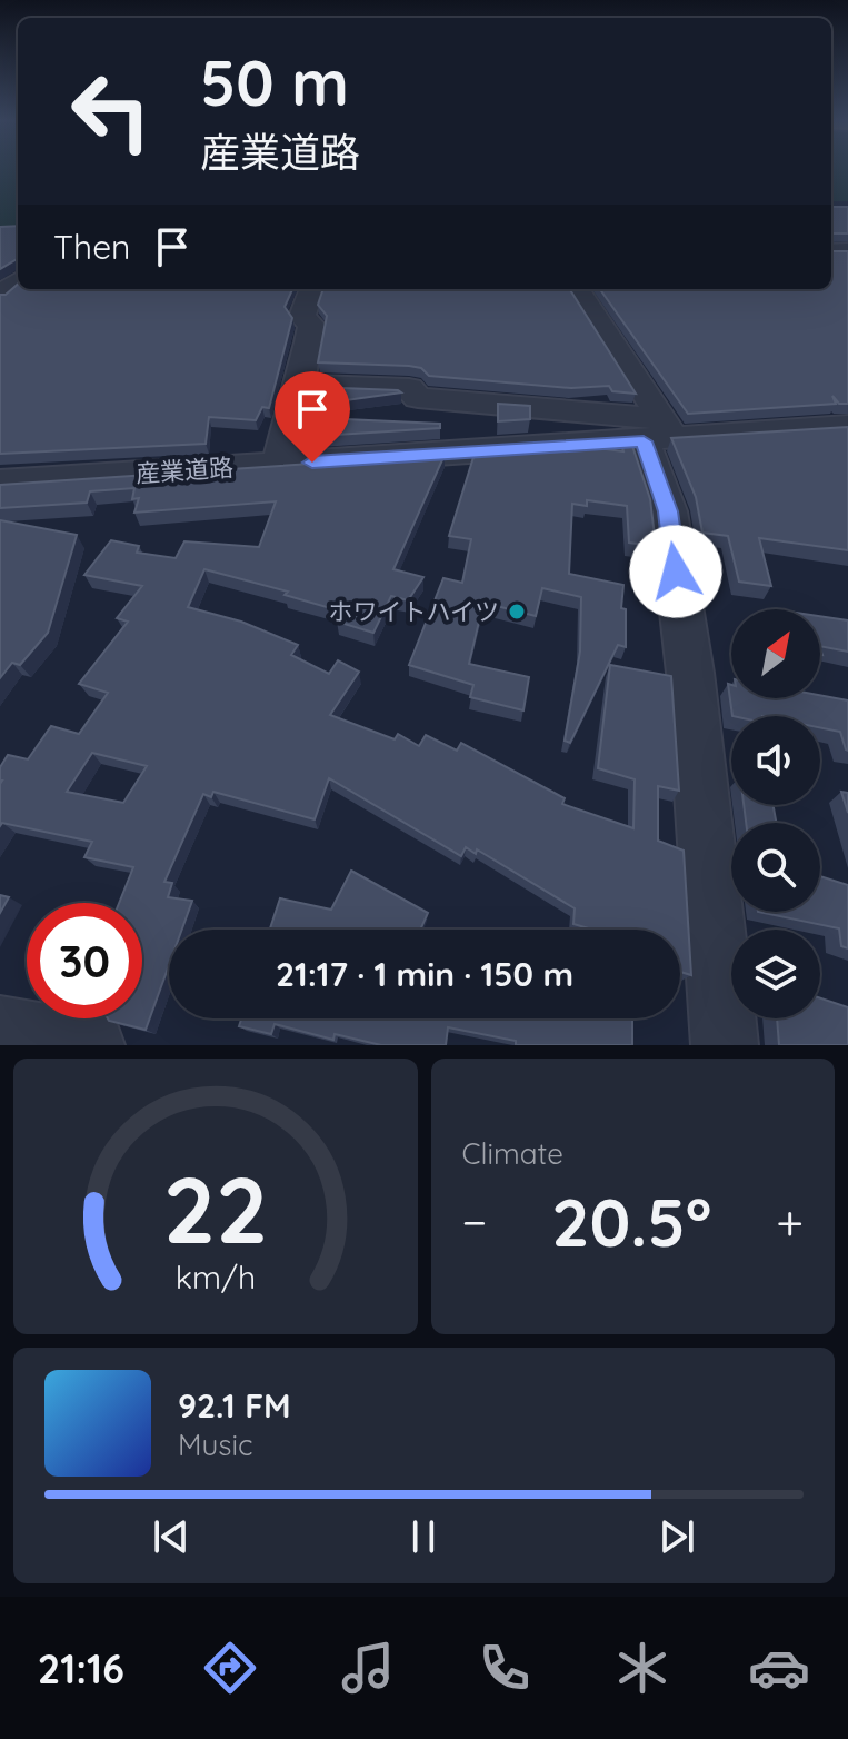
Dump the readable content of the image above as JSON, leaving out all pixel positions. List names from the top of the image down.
{
  "streets": {
    "street": ["産業道路"]
  },
  "places": ["ホワイトハイツ"],
  "north": "top right",
  "page": {
    "turn": ["50 m", "産業道路"],
    "then": "Then",
    "limit": "30",
    "trip": "21:17 · 1 min · 150 m",
    "tile": "Climate",
    "heat": ["−", "20.5°", "+"],
    "song": ["92.1 FM", "Music"],
    "tabs": "21:16",
    "gauge": ["22", "km/h"]
  }
}
